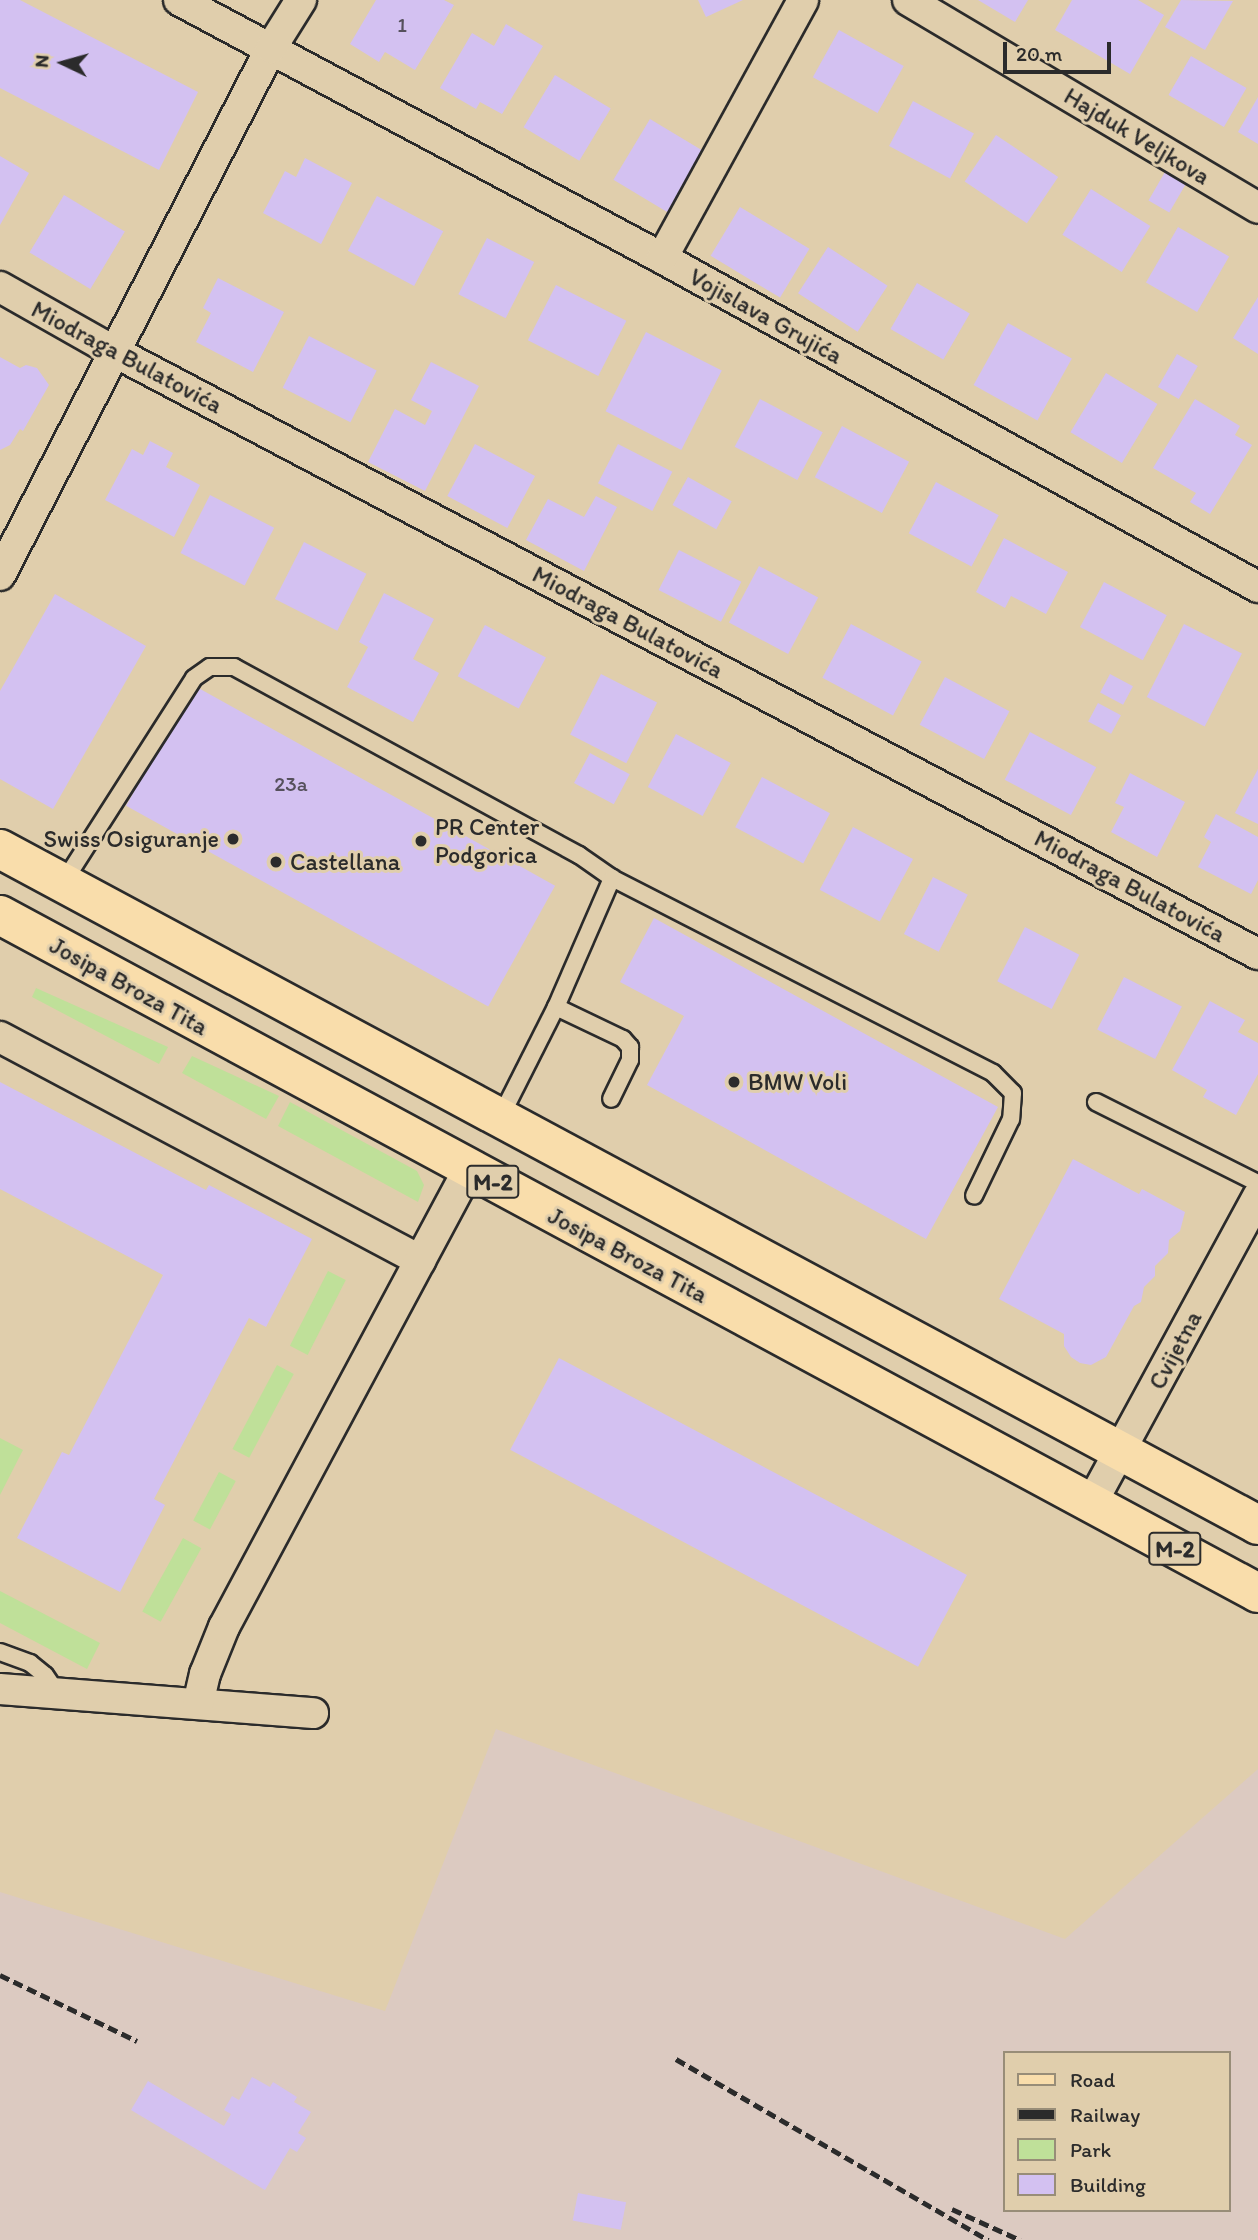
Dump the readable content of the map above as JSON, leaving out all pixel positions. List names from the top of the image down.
{
  "streets": {
    "main road": ["Josipa Broza Tita", "M-2"],
    "street": [
      "Hajduk Veljkova",
      "Vojislava Grujića",
      "Miodraga Bulatovića",
      "Cvijetna"
    ]
  },
  "crossings": [
    ["Josipa Broza Tita", "Cvijetna"],
    ["M-2", "Cvijetna"]
  ],
  "places": [
    "Swiss Osiguranje",
    "PR Center Podgorica",
    "Castellana",
    "BMW Voli"
  ],
  "house_numbers": ["1", "23a"],
  "legend": [
    "Road",
    "Railway",
    "Park",
    "Building"
  ],
  "scale_bar": "20 m",
  "north": "left"
}
